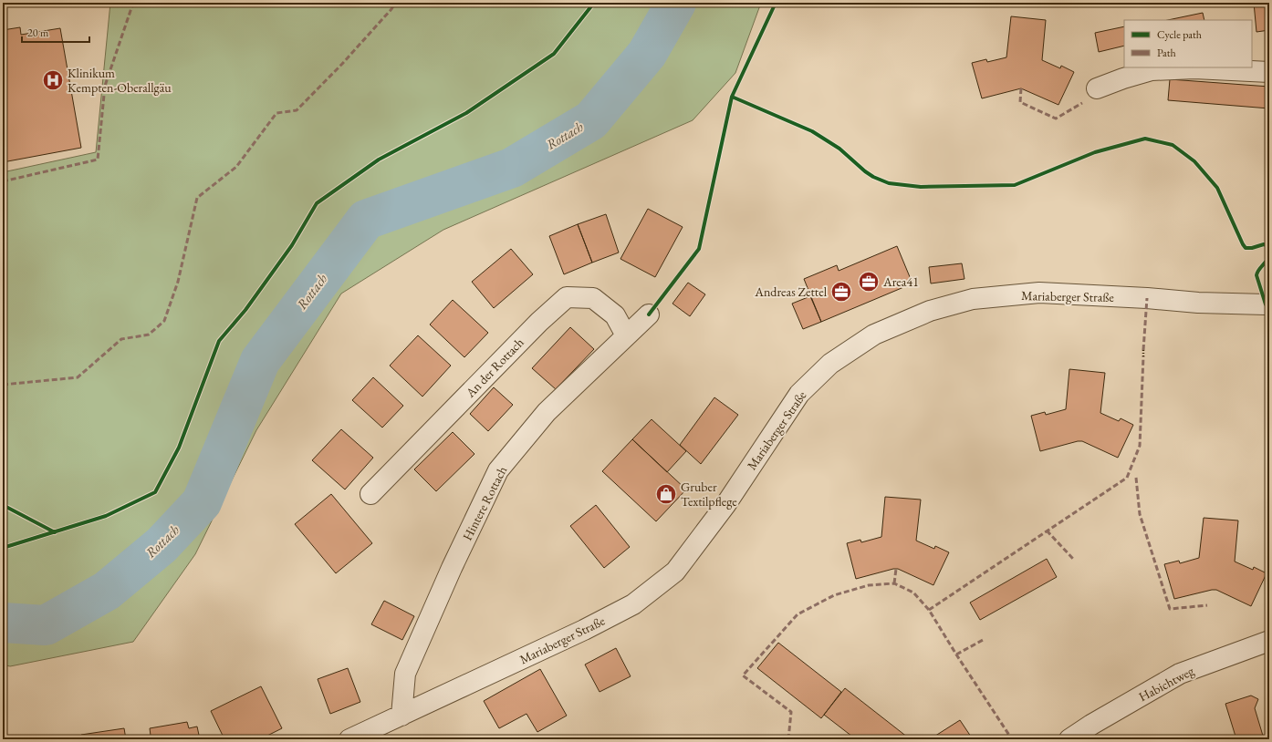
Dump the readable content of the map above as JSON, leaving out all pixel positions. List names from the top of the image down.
{
  "streets": {
    "street": [
      "Mariaberger Straße",
      "An der Rottach",
      "Hintere Rottach",
      "Habichtweg"
    ]
  },
  "crossings": [
    ["Mariaberger Straße", "Hintere Rottach"],
    ["An der Rottach", "Hintere Rottach"]
  ],
  "water": ["Rottach"],
  "places": {
    "hospital": ["Klinikum Kempten-Oberallgäu"],
    "office": ["Area41", "Andreas Zettel"],
    "shop": ["Gruber Textilpflege"]
  },
  "legend": ["Cycle path", "Path"],
  "scale_bar": "20 m"
}
